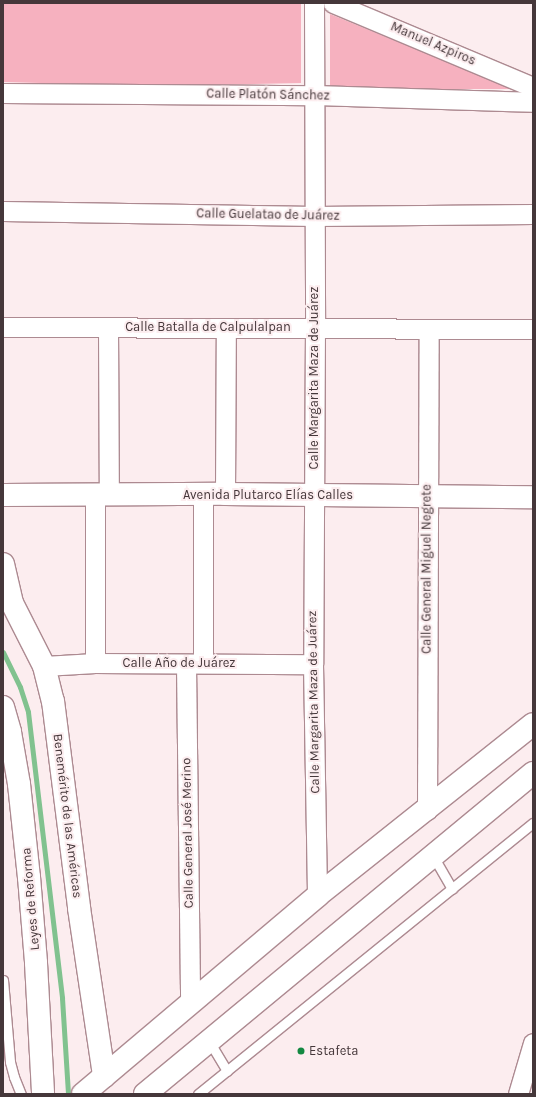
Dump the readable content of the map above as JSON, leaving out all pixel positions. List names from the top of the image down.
{
  "streets": {
    "main road": ["Avenida Plutarco Elías Calles", "Benemérito de las Américas", "Leyes de Reforma"],
    "street": [
      "Manuel Azpiros",
      "Calle Platón Sánchez",
      "Calle Guelatao de Juárez",
      "Calle Batalla de Calpulalpan",
      "Calle Margarita Maza de Juárez",
      "Calle General Miguel Negrete",
      "Calle Año de Juárez",
      "Calle General José Merino"
    ]
  },
  "crossings": [
    ["Calle Platón Sánchez", "Calle Margarita Maza de Juárez"],
    ["Calle Guelatao de Juárez", "Calle Margarita Maza de Juárez"],
    ["Calle Batalla de Calpulalpan", "Calle Margarita Maza de Juárez"],
    ["Calle Batalla de Calpulalpan", "Calle General Miguel Negrete"],
    ["Calle Margarita Maza de Juárez", "Avenida Plutarco Elías Calles"],
    ["Calle Margarita Maza de Juárez", "Calle Año de Juárez"],
    ["Avenida Plutarco Elías Calles", "Calle General Miguel Negrete"],
    ["Avenida Plutarco Elías Calles", "Calle General José Merino"],
    ["Calle Año de Juárez", "Benemérito de las Américas"],
    ["Calle Año de Juárez", "Calle General José Merino"]
  ],
  "places": ["Estafeta"]
}
